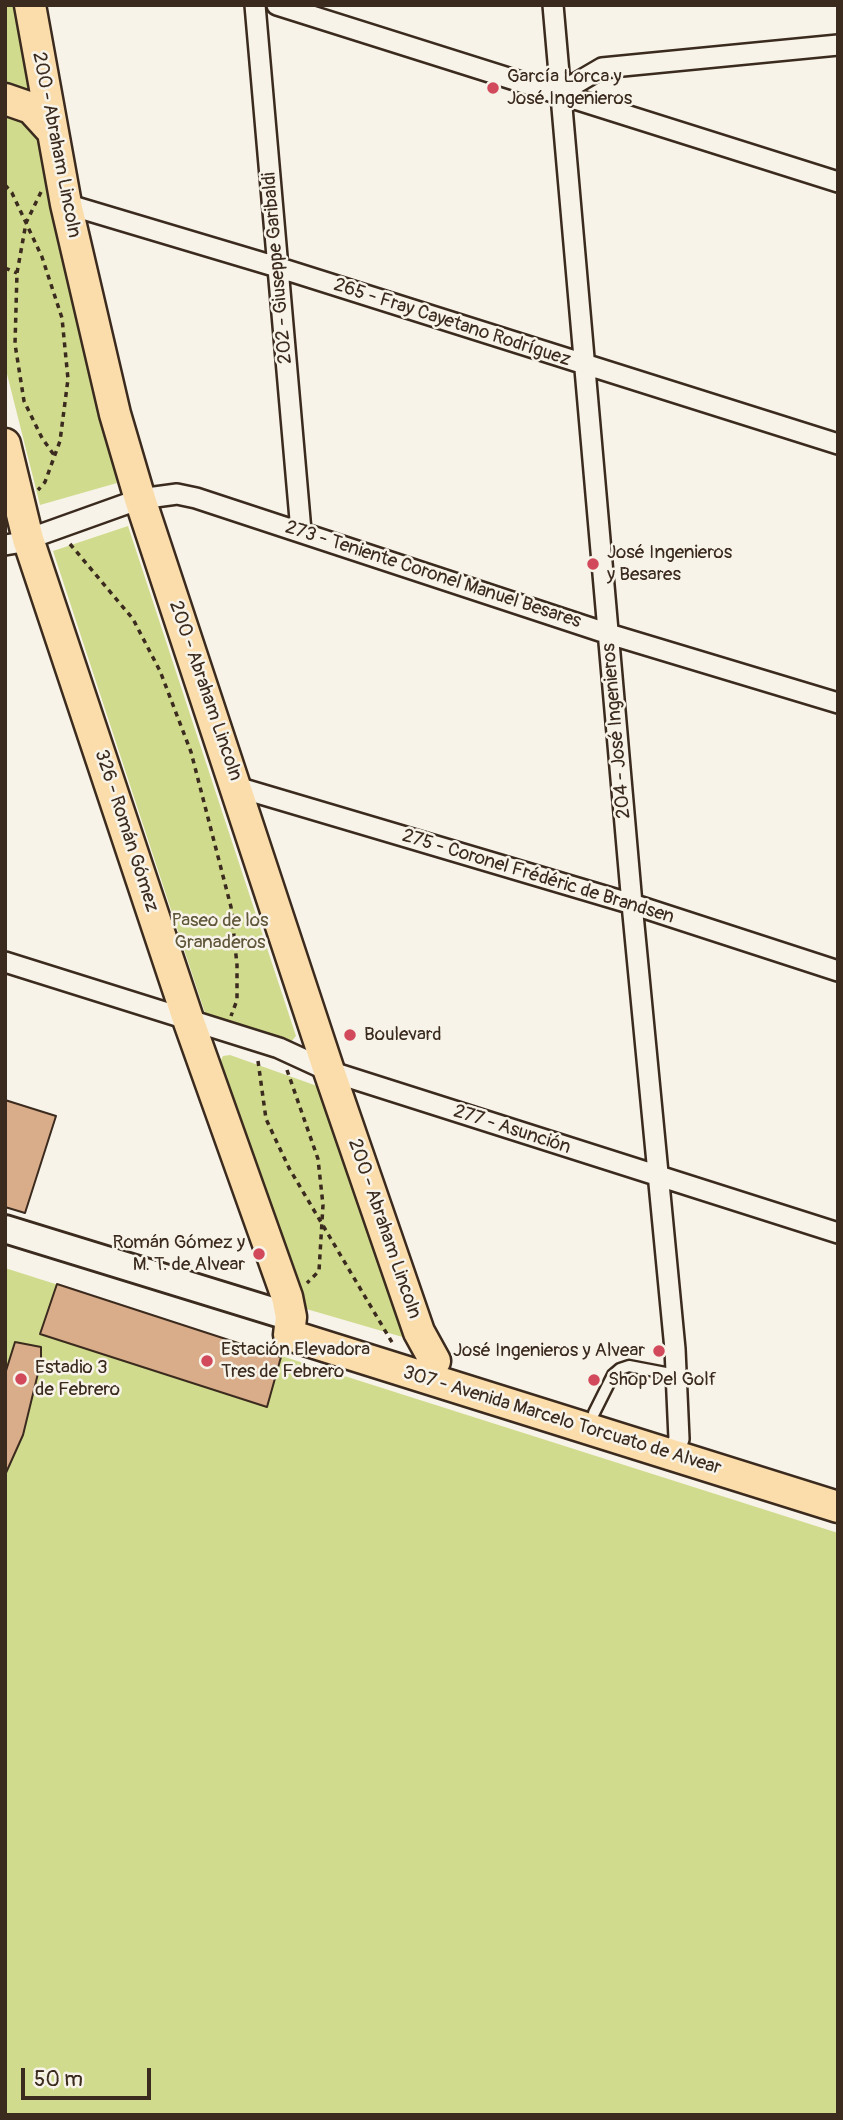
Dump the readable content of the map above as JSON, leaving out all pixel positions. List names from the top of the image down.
{
  "streets": {
    "main road": ["200 - Abraham Lincoln", "326 - Román Gómez", "307 - Avenida Marcelo Torcuato de Alvear"],
    "street": [
      "202 - Giuseppe Garibaldi",
      "265 - Fray Cayetano Rodríguez",
      "273 - Teniente Coronel Manuel Besares",
      "204 - José Ingenieros",
      "275 - Coronel Frédéric de Brandsen",
      "277 - Asunción"
    ]
  },
  "crossings": [
    ["200 - Abraham Lincoln", "265 - Fray Cayetano Rodríguez"],
    ["200 - Abraham Lincoln", "273 - Teniente Coronel Manuel Besares"],
    ["200 - Abraham Lincoln", "275 - Coronel Frédéric de Brandsen"],
    ["200 - Abraham Lincoln", "277 - Asunción"],
    ["200 - Abraham Lincoln", "307 - Avenida Marcelo Torcuato de Alvear"],
    ["202 - Giuseppe Garibaldi", "265 - Fray Cayetano Rodríguez"],
    ["202 - Giuseppe Garibaldi", "273 - Teniente Coronel Manuel Besares"],
    ["265 - Fray Cayetano Rodríguez", "204 - José Ingenieros"],
    ["273 - Teniente Coronel Manuel Besares", "204 - José Ingenieros"],
    ["273 - Teniente Coronel Manuel Besares", "326 - Román Gómez"],
    ["204 - José Ingenieros", "275 - Coronel Frédéric de Brandsen"],
    ["204 - José Ingenieros", "277 - Asunción"],
    ["204 - José Ingenieros", "307 - Avenida Marcelo Torcuato de Alvear"],
    ["326 - Román Gómez", "277 - Asunción"],
    ["326 - Román Gómez", "307 - Avenida Marcelo Torcuato de Alvear"]
  ],
  "parks": ["Paseo de los Granaderos"],
  "places": [
    "García Lorca y José Ingenieros",
    "José Ingenieros y Besares",
    "Boulevard",
    "Román Gómez y M. T. de Alvear",
    "José Ingenieros y Alvear",
    "Estación Elevadora Tres de Febrero",
    "Estadio 3 de Febrero",
    "Shop Del Golf"
  ],
  "scale_bar": "50 m"
}
